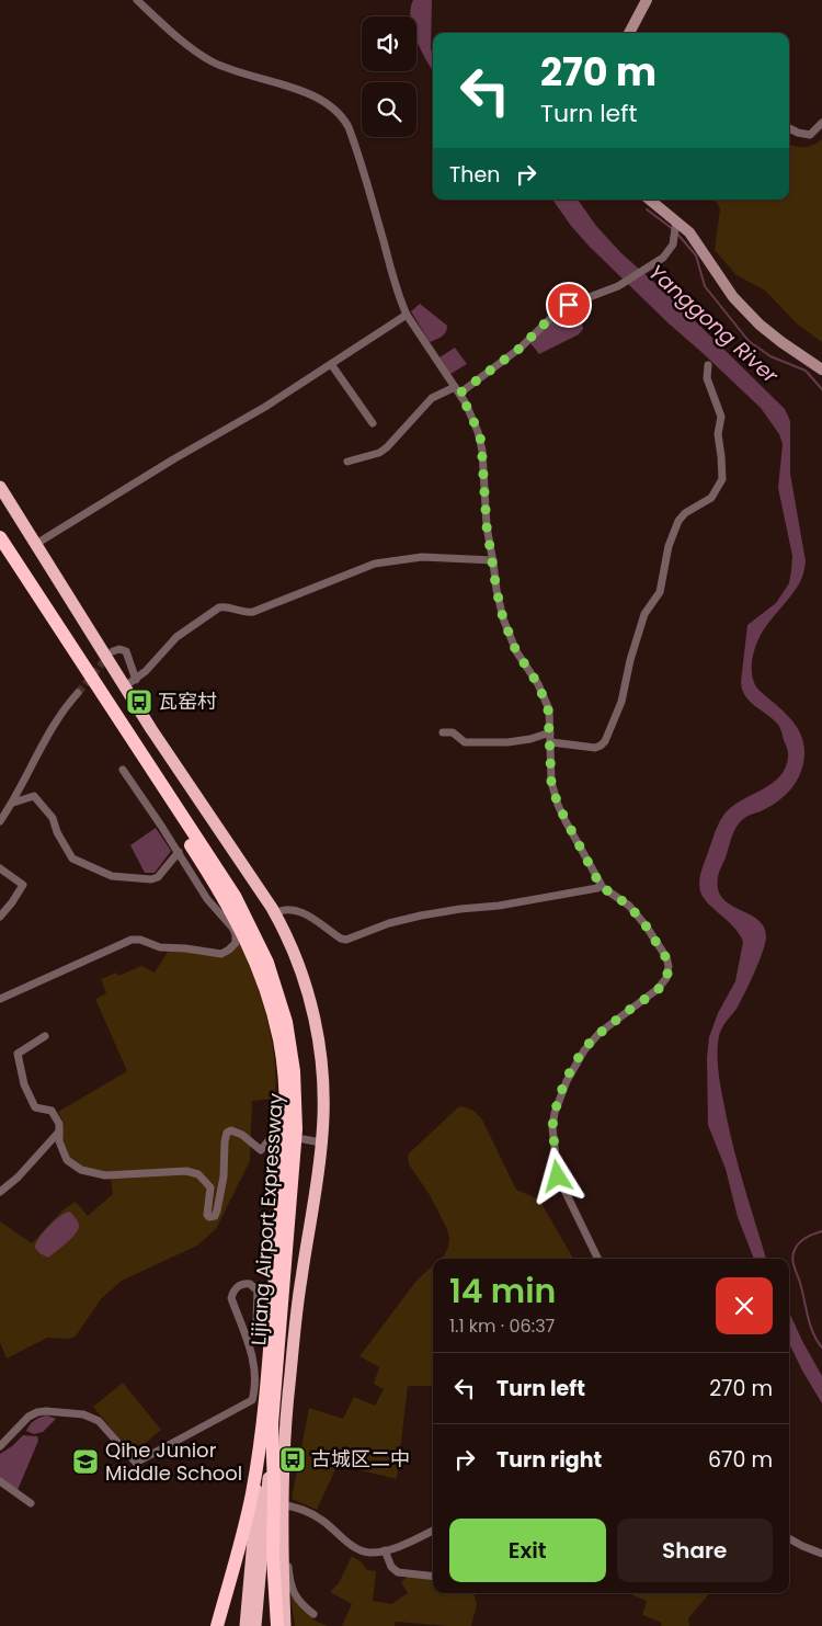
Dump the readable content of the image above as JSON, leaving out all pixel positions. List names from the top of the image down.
{
  "streets": {
    "highway": ["Lijiang Airport Expressway"]
  },
  "water": ["Yanggong River"],
  "places": {
    "bus stop": ["瓦窑村", "古城区二中"],
    "school or university": ["Qihe Junior Middle School"]
  },
  "page": {
    "turn": ["270 m", "Turn left"],
    "then": "Then",
    "heading": ["14 min", "1.1 km · 06:37"],
    "list": [
      {
        "name": "Turn left",
        "value": "270 m"
      },
      {
        "name": "Turn right",
        "value": "670 m"
      }
    ],
    "buttons": ["Exit", "Share"]
  }
}
